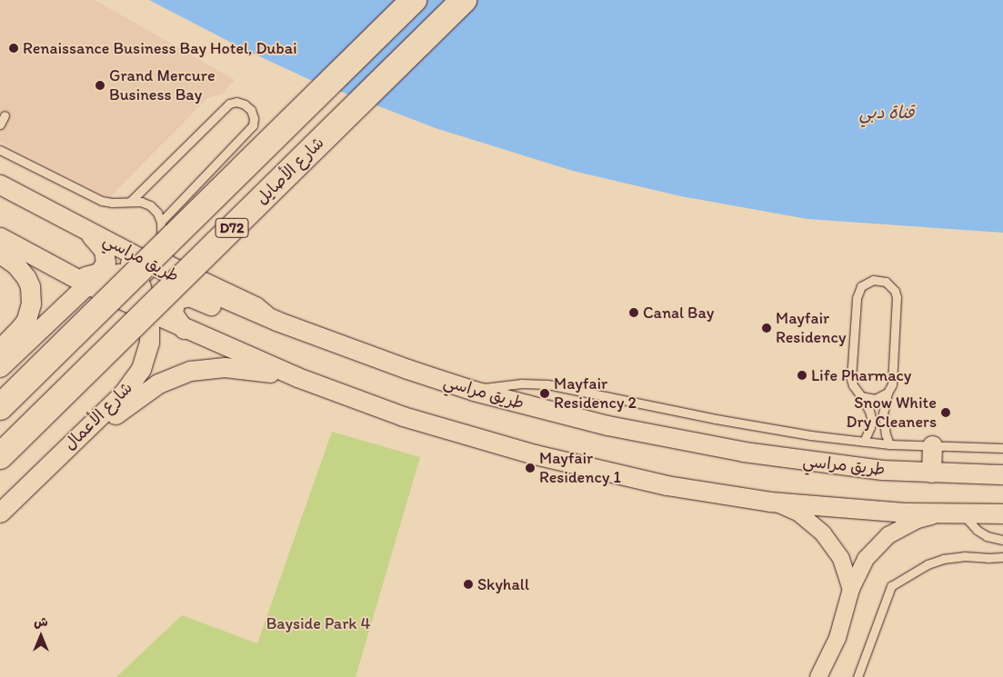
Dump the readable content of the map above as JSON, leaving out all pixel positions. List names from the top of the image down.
{
  "streets": {
    "main road": ["شارع الأصايل", "D72"],
    "street": ["طريق مراسي", "شارع الأعمال"]
  },
  "crossings": [
    ["طريق مراسي", "شارع الأعمال"]
  ],
  "water": ["قناة دبي"],
  "parks": ["Bayside Park 4"],
  "places": [
    "Renaissance Business Bay Hotel, Dubai",
    "Grand Mercure Business Bay",
    "Canal Bay",
    "Mayfair Residency",
    "Life Pharmacy",
    "Mayfair Residency 2",
    "Snow White Dry Cleaners",
    "Mayfair Residency 1",
    "Skyhall"
  ],
  "north": "top"
}
